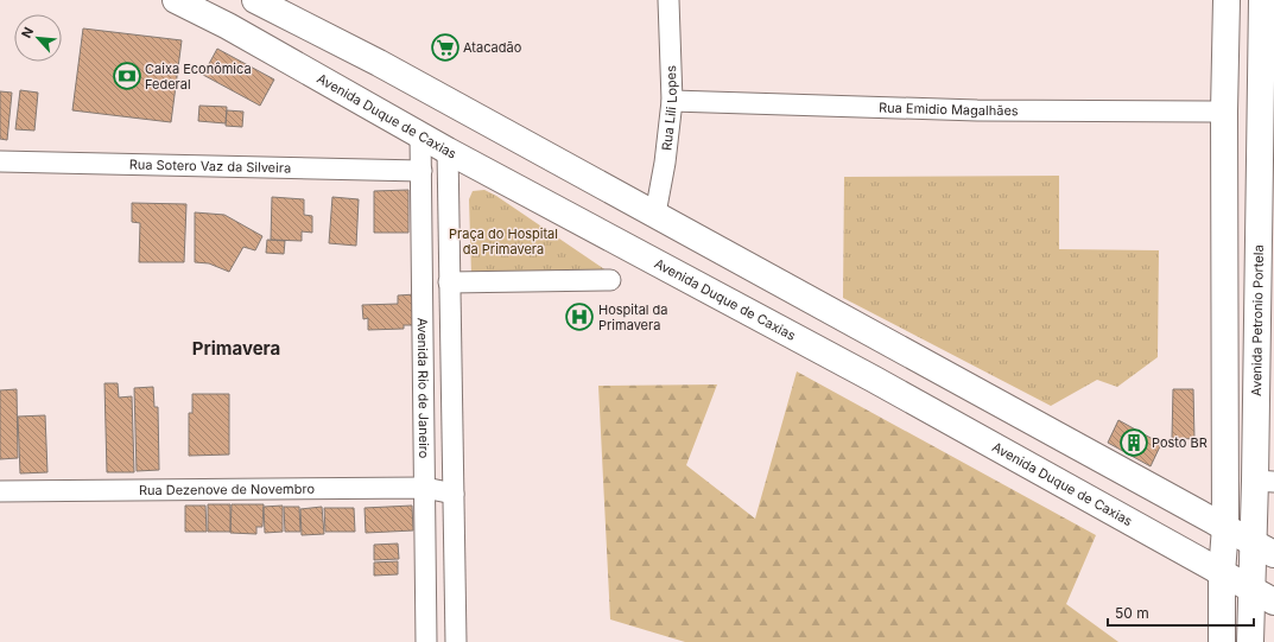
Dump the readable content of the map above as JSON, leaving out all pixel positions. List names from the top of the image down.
{
  "streets": {
    "main road": ["Avenida Duque de Caxias", "Avenida Petronio Portela"],
    "street": [
      "Rua Lili Lopes",
      "Rua Emidio Magalhães",
      "Rua Sotero Vaz da Silveira",
      "Avenida Rio de Janeiro",
      "Rua Dezenove de Novembro"
    ]
  },
  "crossings": [
    ["Rua Lili Lopes", "Rua Emidio Magalhães"],
    ["Avenida Duque de Caxias", "Avenida Petronio Portela"],
    ["Avenida Duque de Caxias", "Avenida Rio de Janeiro"],
    ["Rua Sotero Vaz da Silveira", "Avenida Rio de Janeiro"],
    ["Avenida Rio de Janeiro", "Rua Dezenove de Novembro"]
  ],
  "districts": ["Primavera"],
  "parks": ["Praça do Hospital da Primavera"],
  "places": {
    "supermarket": ["Atacadão"],
    "bank": ["Caixa Econômica Federal"],
    "hospital": ["Hospital da Primavera"],
    "building": ["Posto BR"]
  },
  "scale_bar": "50 m",
  "north": "top left"
}
